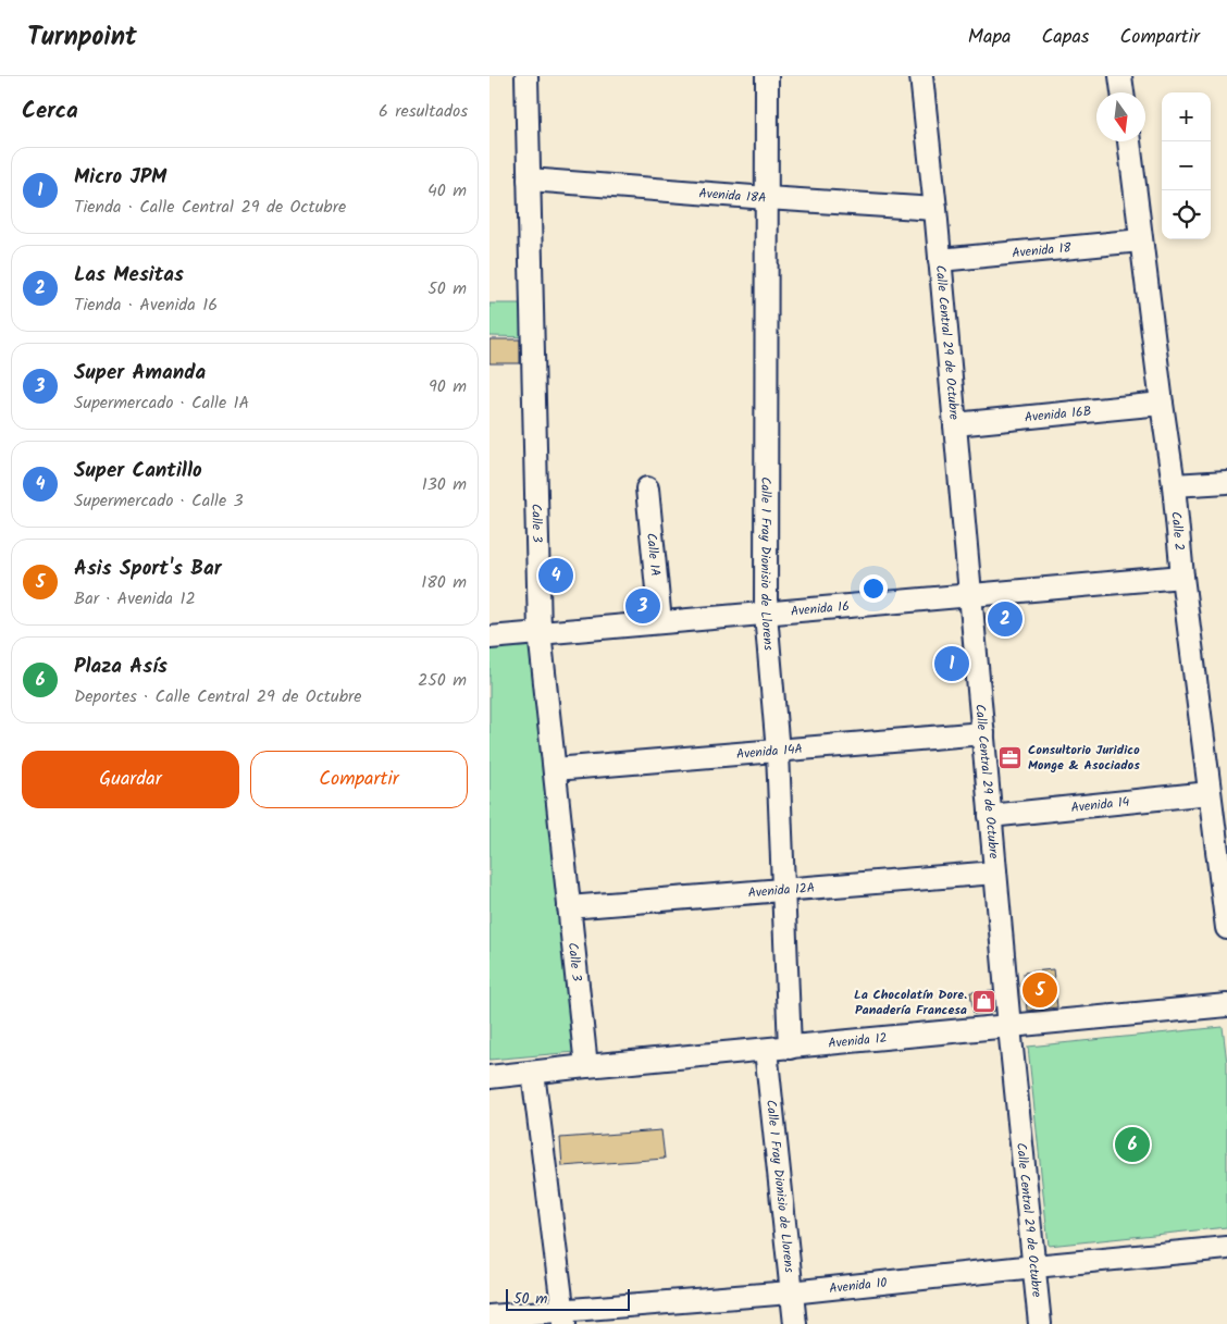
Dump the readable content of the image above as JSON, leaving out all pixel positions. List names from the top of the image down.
{
  "streets": {
    "street": [
      "Avenida 18A",
      "Avenida 18",
      "Calle Central 29 de Octubre",
      "Avenida 16B",
      "Calle 3",
      "Calle 2",
      "Calle 1A",
      "Calle 1 Fray Dionisio de Llorens",
      "Avenida 16",
      "Avenida 14A",
      "Avenida 14",
      "Avenida 12A",
      "Avenida 12",
      "Avenida 10"
    ]
  },
  "crossings": [
    ["Avenida 18A", "Calle Central 29 de Octubre"],
    ["Avenida 18A", "Calle 3"],
    ["Avenida 18A", "Calle 1 Fray Dionisio de Llorens"],
    ["Avenida 18", "Calle Central 29 de Octubre"],
    ["Avenida 18", "Calle 2"],
    ["Calle Central 29 de Octubre", "Avenida 16B"],
    ["Calle Central 29 de Octubre", "Avenida 16"],
    ["Calle Central 29 de Octubre", "Avenida 14A"],
    ["Calle Central 29 de Octubre", "Avenida 14"],
    ["Calle Central 29 de Octubre", "Avenida 12A"],
    ["Calle Central 29 de Octubre", "Avenida 12"],
    ["Calle Central 29 de Octubre", "Avenida 10"],
    ["Avenida 16B", "Calle 2"],
    ["Calle 3", "Avenida 16"],
    ["Calle 3", "Avenida 14A"],
    ["Calle 3", "Avenida 12A"],
    ["Calle 3", "Avenida 12"],
    ["Calle 2", "Avenida 16"],
    ["Calle 2", "Avenida 14"],
    ["Calle 1A", "Avenida 16"],
    ["Calle 1 Fray Dionisio de Llorens", "Avenida 16"],
    ["Calle 1 Fray Dionisio de Llorens", "Avenida 14A"],
    ["Calle 1 Fray Dionisio de Llorens", "Avenida 12A"],
    ["Calle 1 Fray Dionisio de Llorens", "Avenida 12"],
    ["Calle 1 Fray Dionisio de Llorens", "Avenida 10"]
  ],
  "places": {
    "office": ["Consultorio Juridico Monge & Asociados"],
    "shop": ["La Chocolatín Dore. Panadería Francesa"]
  },
  "scale_bar": "50 m",
  "north": "bottom",
  "page": {
    "header": "Turnpoint",
    "nav": ["Mapa", "Capas", "Compartir"],
    "heading": ["Cerca", "6 resultados"],
    "map_buttons": ["+", "−"],
    "list": [
      {
        "mark": "1",
        "name": "Micro JPM",
        "note": "Tienda · Calle Central 29 de Octubre",
        "value": "40 m"
      },
      {
        "mark": "2",
        "name": "Las Mesitas",
        "note": "Tienda · Avenida 16",
        "value": "50 m"
      },
      {
        "mark": "3",
        "name": "Super Amanda",
        "note": "Supermercado · Calle 1A",
        "value": "90 m"
      },
      {
        "mark": "4",
        "name": "Super Cantillo",
        "note": "Supermercado · Calle 3",
        "value": "130 m"
      },
      {
        "mark": "5",
        "name": "Asis Sport's Bar",
        "note": "Bar · Avenida 12",
        "value": "180 m"
      },
      {
        "mark": "6",
        "name": "Plaza Asís",
        "note": "Deportes · Calle Central 29 de Octubre",
        "value": "250 m"
      }
    ],
    "pins": [
      "4",
      "3",
      "2",
      "1",
      "5",
      "6"
    ],
    "buttons": ["Guardar", "Compartir"],
    "scale": "50 m"
  }
}
